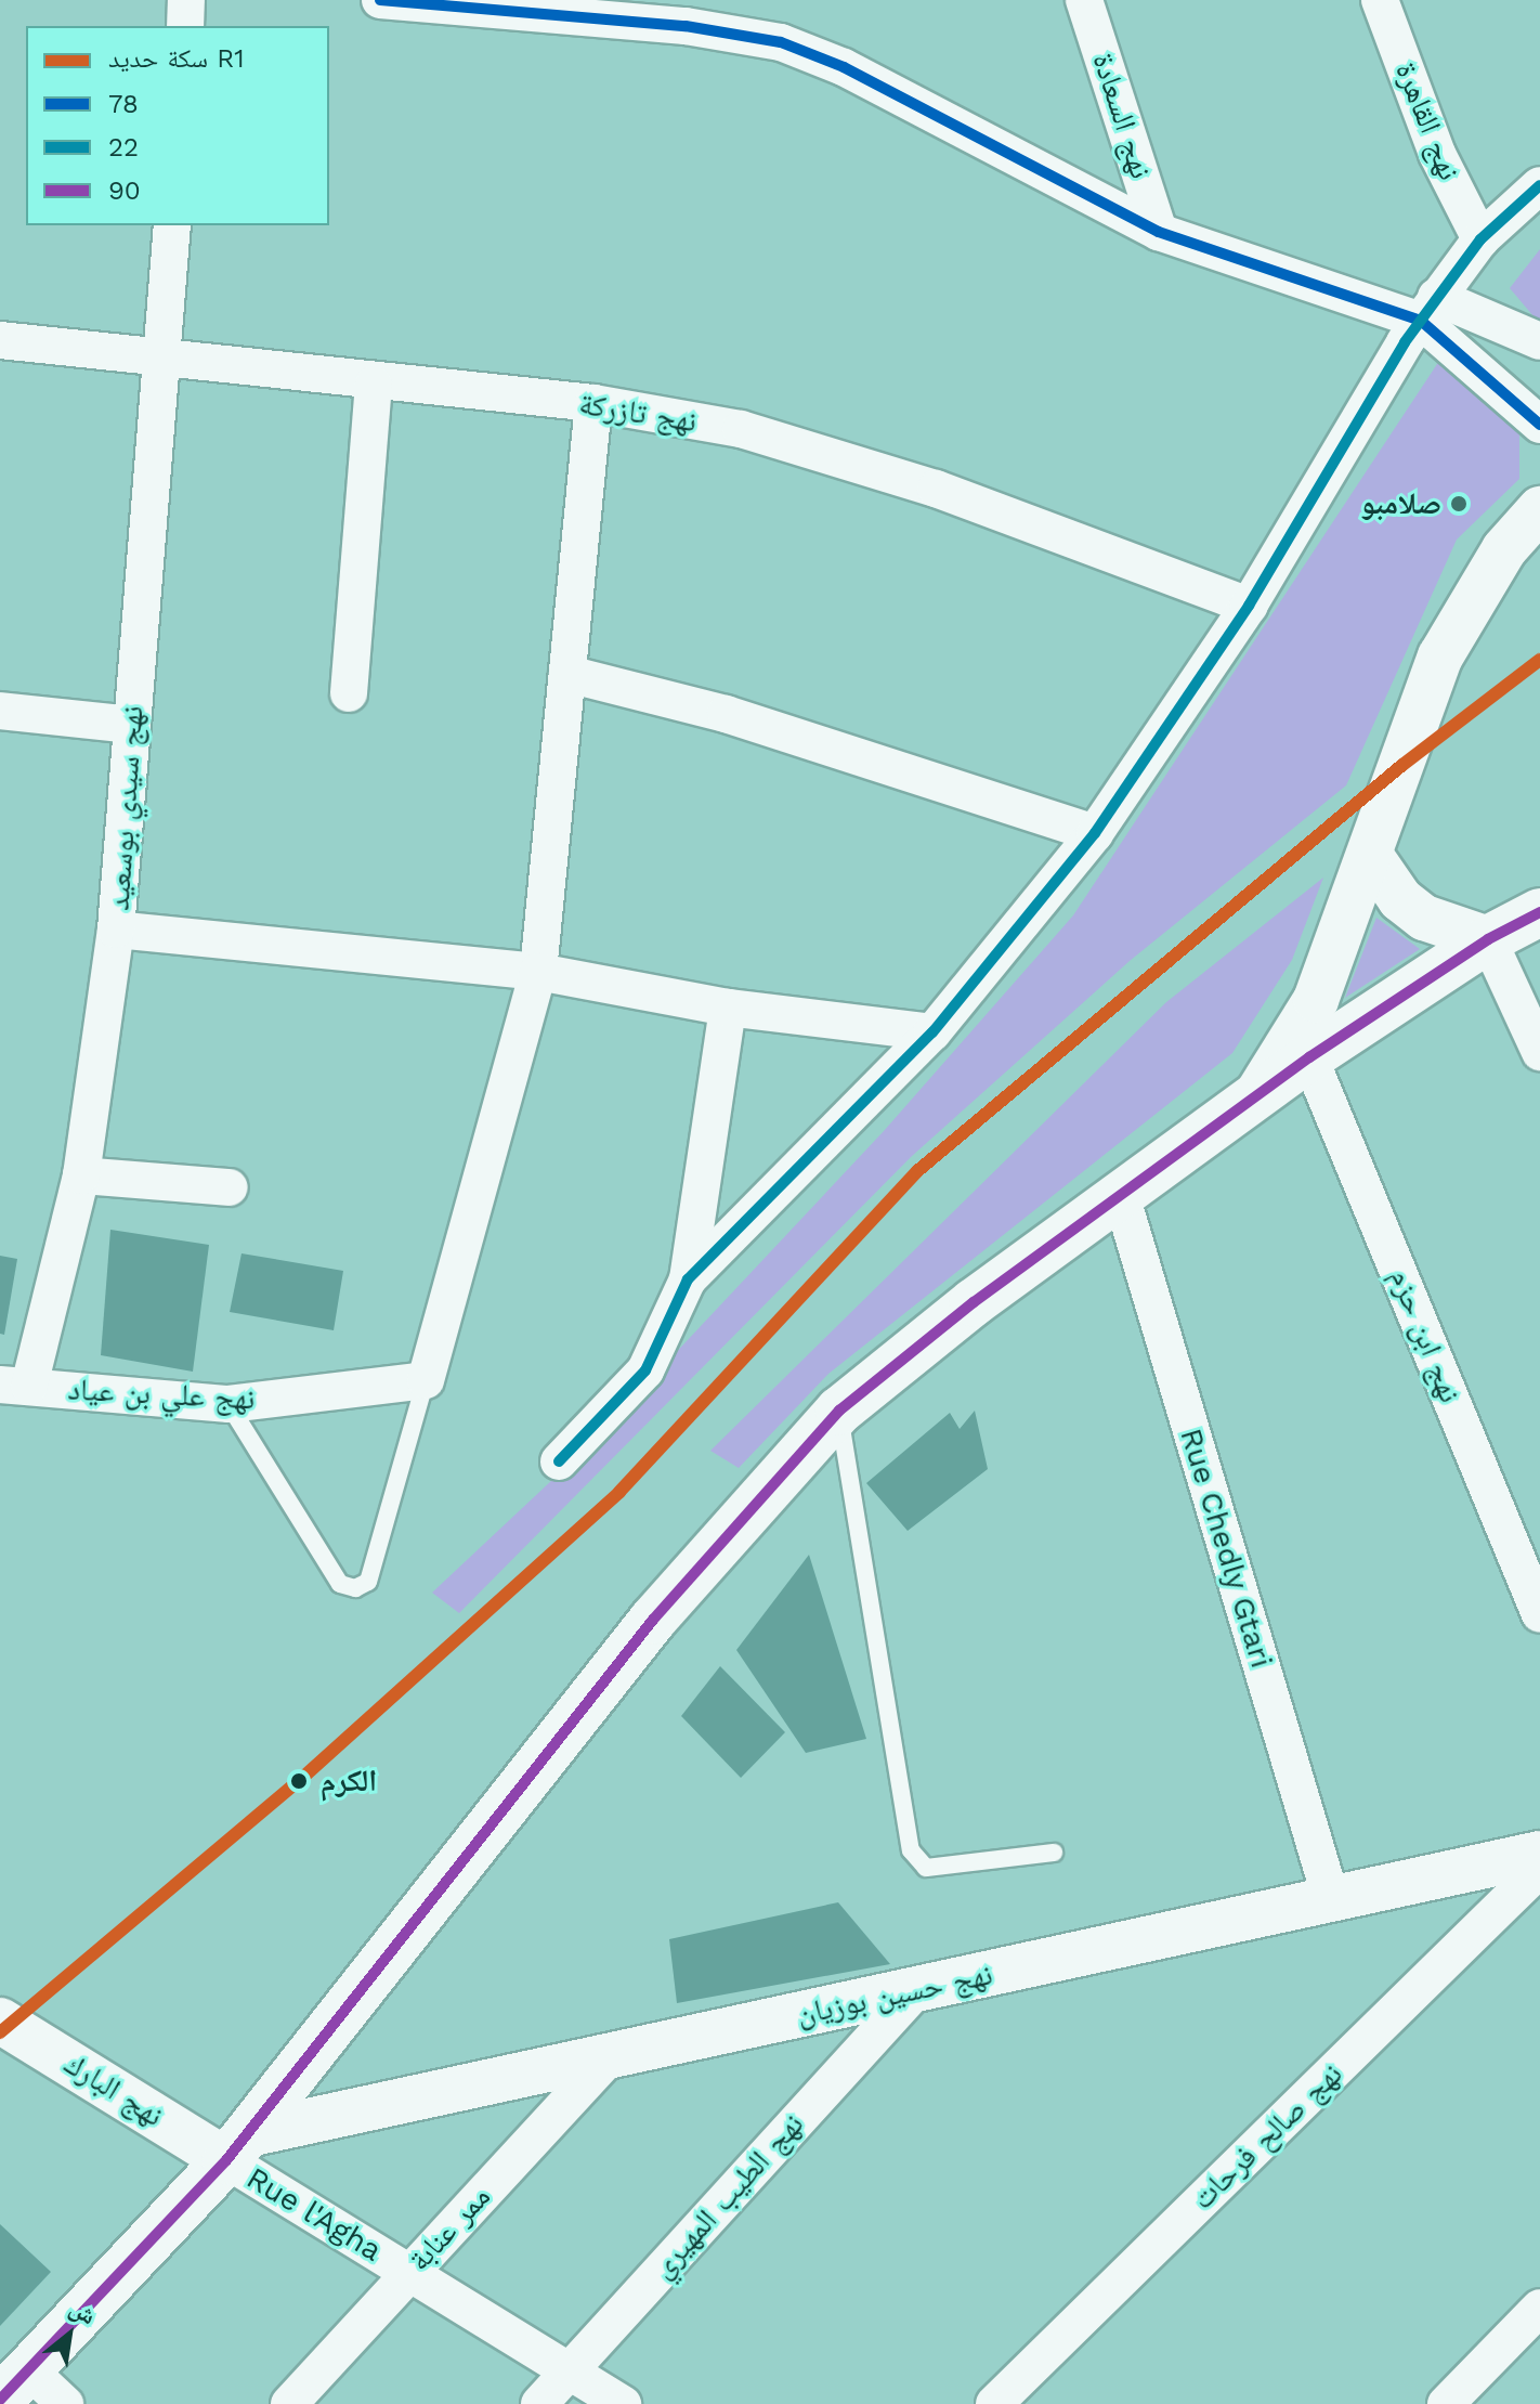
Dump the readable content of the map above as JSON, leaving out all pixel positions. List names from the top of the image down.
{
  "streets": {
    "street": [
      "نهج السعادة",
      "نهج القاهرة",
      "نهج تازركة",
      "نهج سيدي بوسعيد",
      "نهج ابن حزم",
      "نهج علي بن عياد",
      "Rue Chedly Gtari",
      "نهج حسين بوزيان",
      "نهج البارك",
      "نهج صالح فرحات",
      "نهج الطيب المهيري",
      "Rue l'Agha",
      "ممر عنابة"
    ]
  },
  "crossings": [
    ["نهج تازركة", "نهج سيدي بوسعيد"],
    ["نهج سيدي بوسعيد", "نهج علي بن عياد"],
    ["Rue Chedly Gtari", "نهج حسين بوزيان"],
    ["نهج حسين بوزيان", "نهج البارك"],
    ["نهج حسين بوزيان", "نهج الطيب المهيري"],
    ["نهج حسين بوزيان", "Rue l'Agha"],
    ["نهج حسين بوزيان", "ممر عنابة"],
    ["نهج البارك", "Rue l'Agha"],
    ["نهج الطيب المهيري", "Rue l'Agha"],
    ["Rue l'Agha", "ممر عنابة"]
  ],
  "places": ["صلامبو", "الكرم"],
  "lines": [
    "transit line 78",
    "transit line 22",
    "rail line R1",
    "transit line 90"
  ],
  "legend": [
    "سكة حديد R1",
    "78",
    "22",
    "90"
  ],
  "north": "top right"
}
